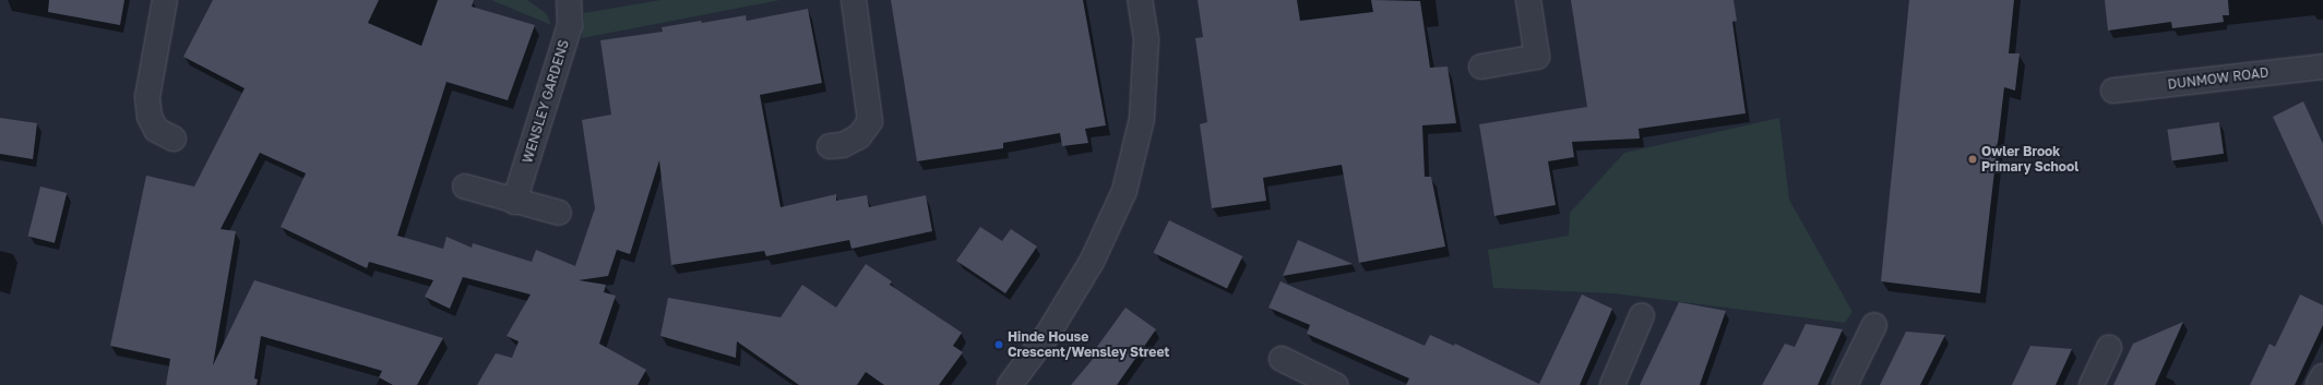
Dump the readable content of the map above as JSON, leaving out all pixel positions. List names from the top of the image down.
{
  "streets": {
    "street": ["DUNMOW ROAD", "WENSLEY GARDENS"]
  },
  "places": ["Owler Brook Primary School", "Hinde House Crescent/Wensley Street"]
}
